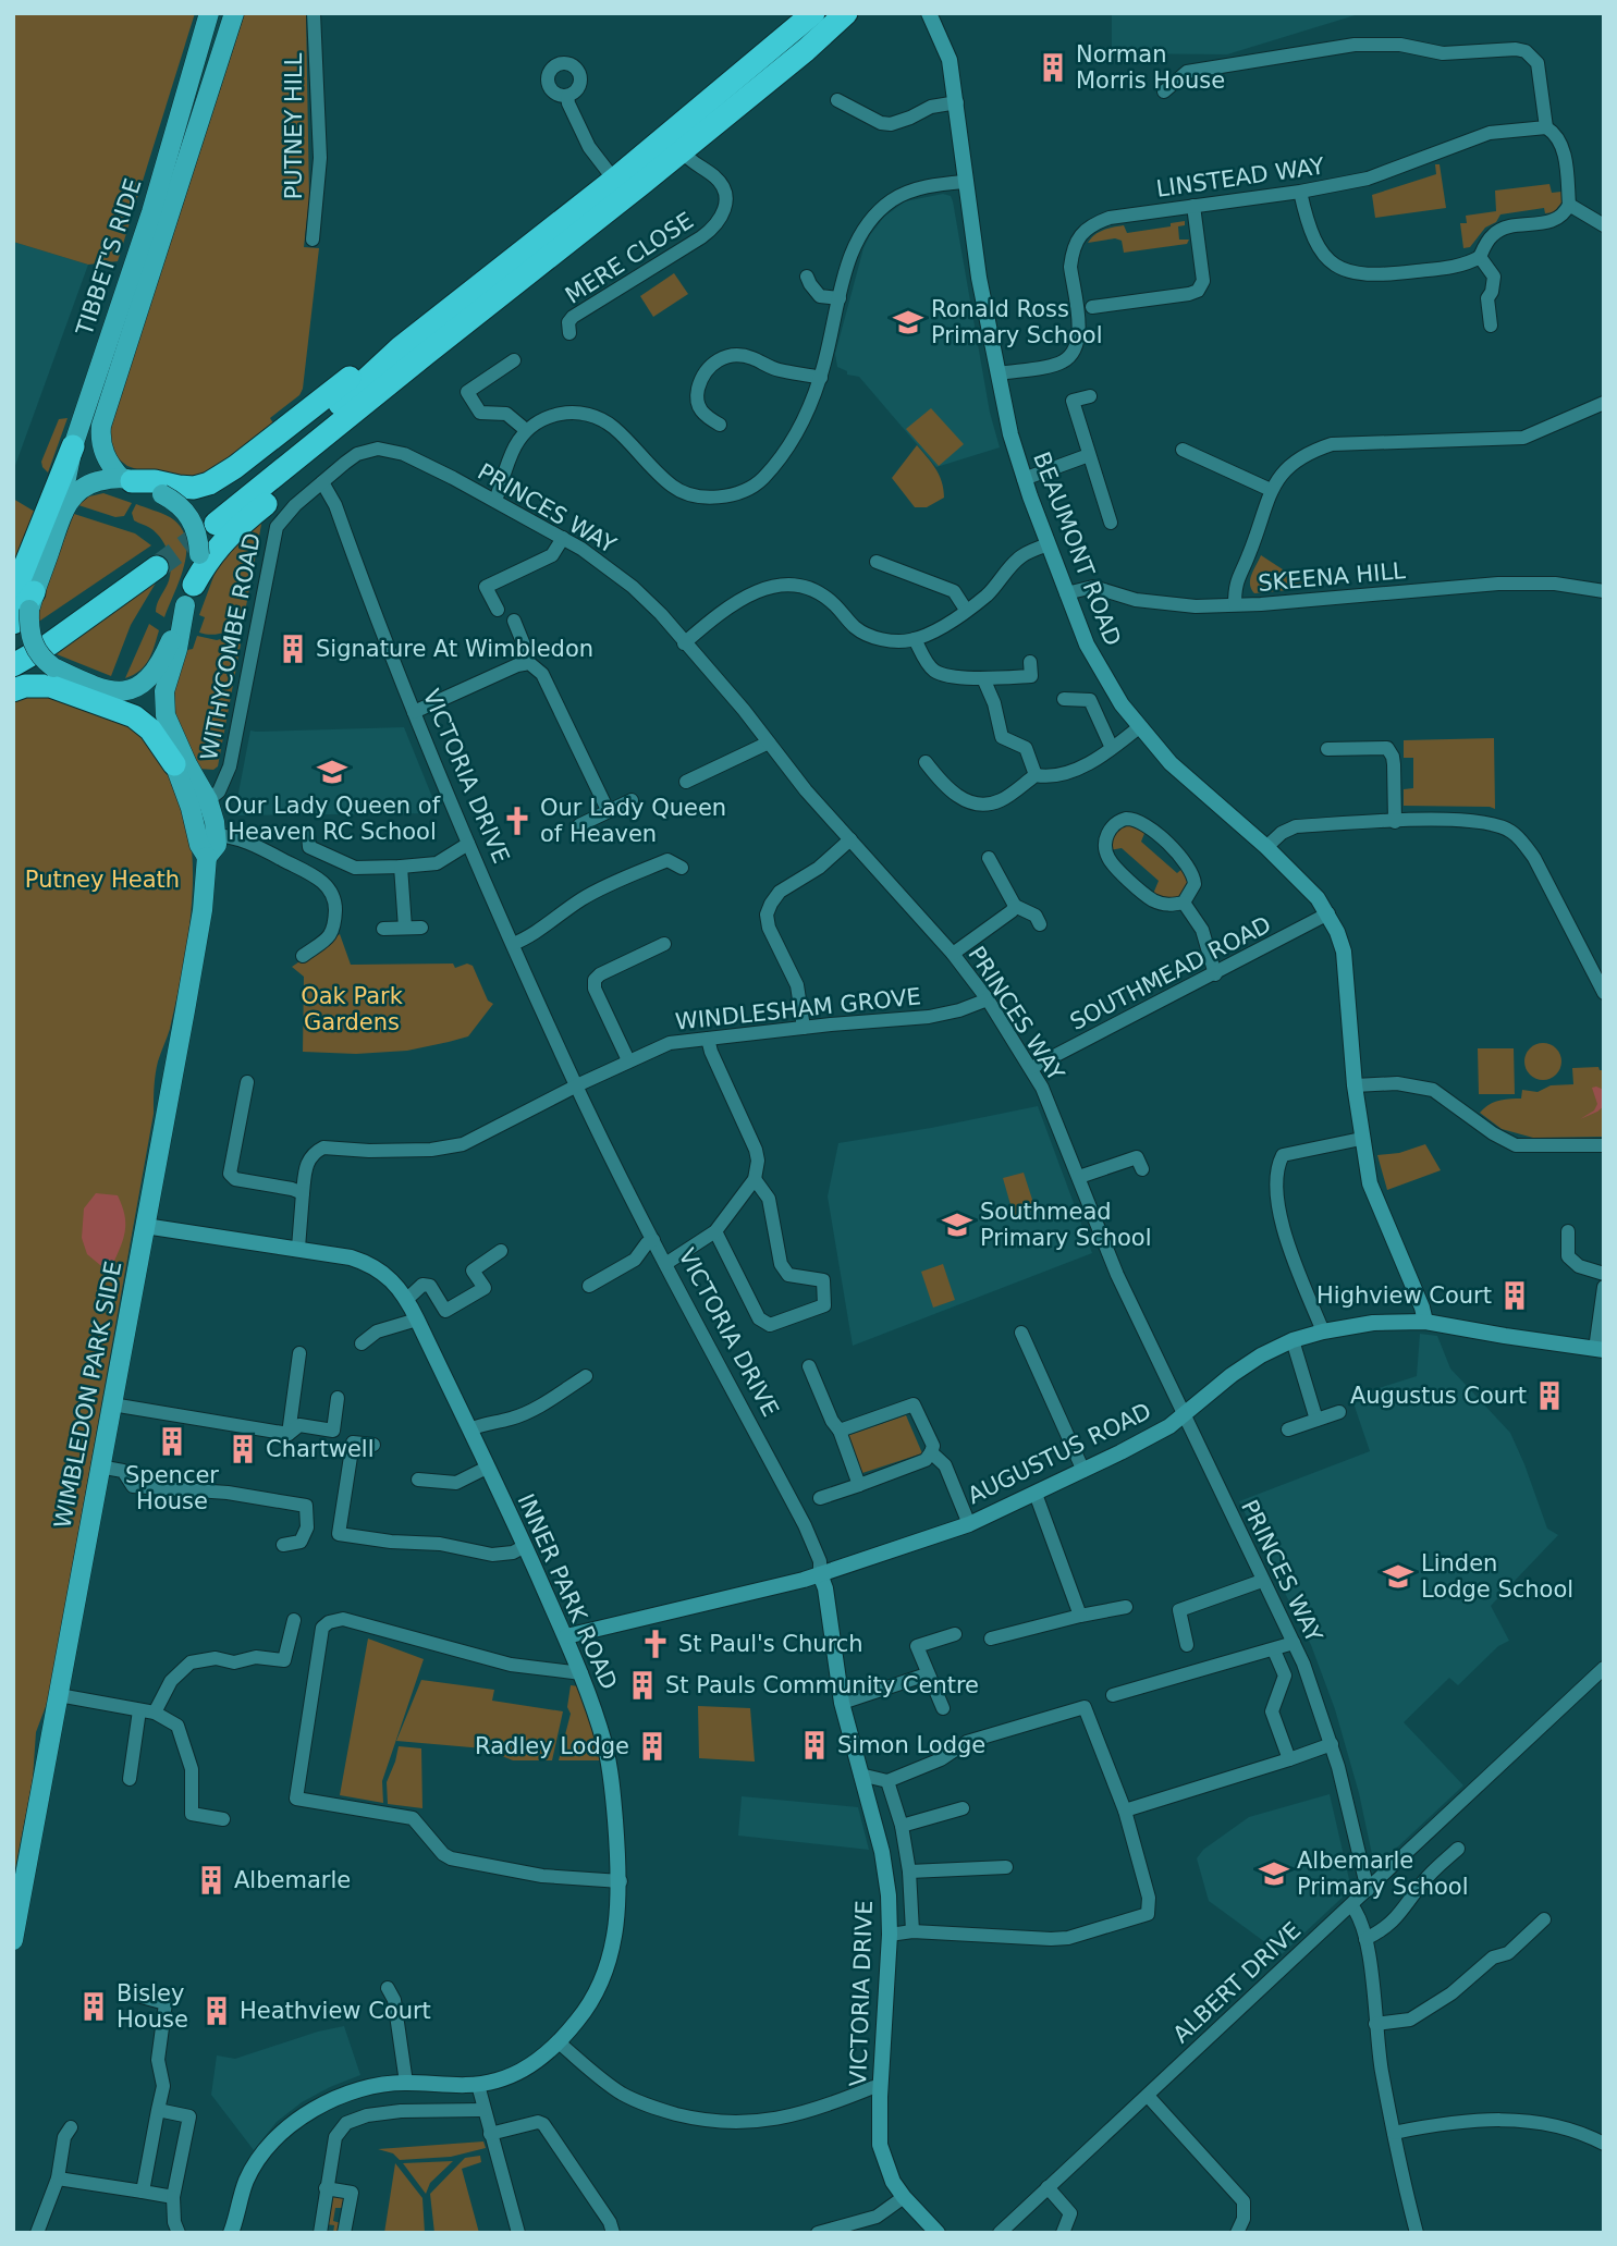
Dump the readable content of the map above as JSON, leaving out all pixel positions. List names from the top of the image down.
{
  "streets": {
    "main road": ["TIBBET'S RIDE", "WIMBLEDON PARK SIDE"],
    "street": [
      "PUTNEY HILL",
      "LINSTEAD WAY",
      "MERE CLOSE",
      "PRINCES WAY",
      "BEAUMONT ROAD",
      "SKEENA HILL",
      "WITHYCOMBE ROAD",
      "VICTORIA DRIVE",
      "SOUTHMEAD ROAD",
      "WINDLESHAM GROVE",
      "AUGUSTUS ROAD",
      "INNER PARK ROAD",
      "ALBERT DRIVE"
    ]
  },
  "crossings": [
    ["LINSTEAD WAY", "BEAUMONT ROAD"],
    ["PRINCES WAY", "WITHYCOMBE ROAD"],
    ["PRINCES WAY", "SOUTHMEAD ROAD"],
    ["PRINCES WAY", "WINDLESHAM GROVE"],
    ["PRINCES WAY", "AUGUSTUS ROAD"],
    ["PRINCES WAY", "ALBERT DRIVE"],
    ["BEAUMONT ROAD", "SKEENA HILL"],
    ["BEAUMONT ROAD", "SOUTHMEAD ROAD"],
    ["BEAUMONT ROAD", "AUGUSTUS ROAD"],
    ["WITHYCOMBE ROAD", "VICTORIA DRIVE"],
    ["VICTORIA DRIVE", "WINDLESHAM GROVE"],
    ["VICTORIA DRIVE", "AUGUSTUS ROAD"],
    ["WINDLESHAM GROVE", "INNER PARK ROAD"],
    ["WIMBLEDON PARK SIDE", "INNER PARK ROAD"],
    ["AUGUSTUS ROAD", "INNER PARK ROAD"]
  ],
  "parks": ["Putney Heath", "Oak Park Gardens"],
  "places": {
    "building": [
      "Norman Morris House",
      "Signature At Wimbledon",
      "Highview Court",
      "Augustus Court",
      "Spencer House",
      "Chartwell",
      "St Pauls Community Centre",
      "Simon Lodge",
      "Radley Lodge",
      "Albemarle",
      "Bisley House",
      "Heathview Court"
    ],
    "school or university": [
      "Ronald Ross Primary School",
      "Our Lady Queen of Heaven RC School",
      "Southmead Primary School",
      "Linden Lodge School",
      "Albemarle Primary School"
    ],
    "church": ["Our Lady Queen of Heaven", "St Paul's Church"]
  }
}
